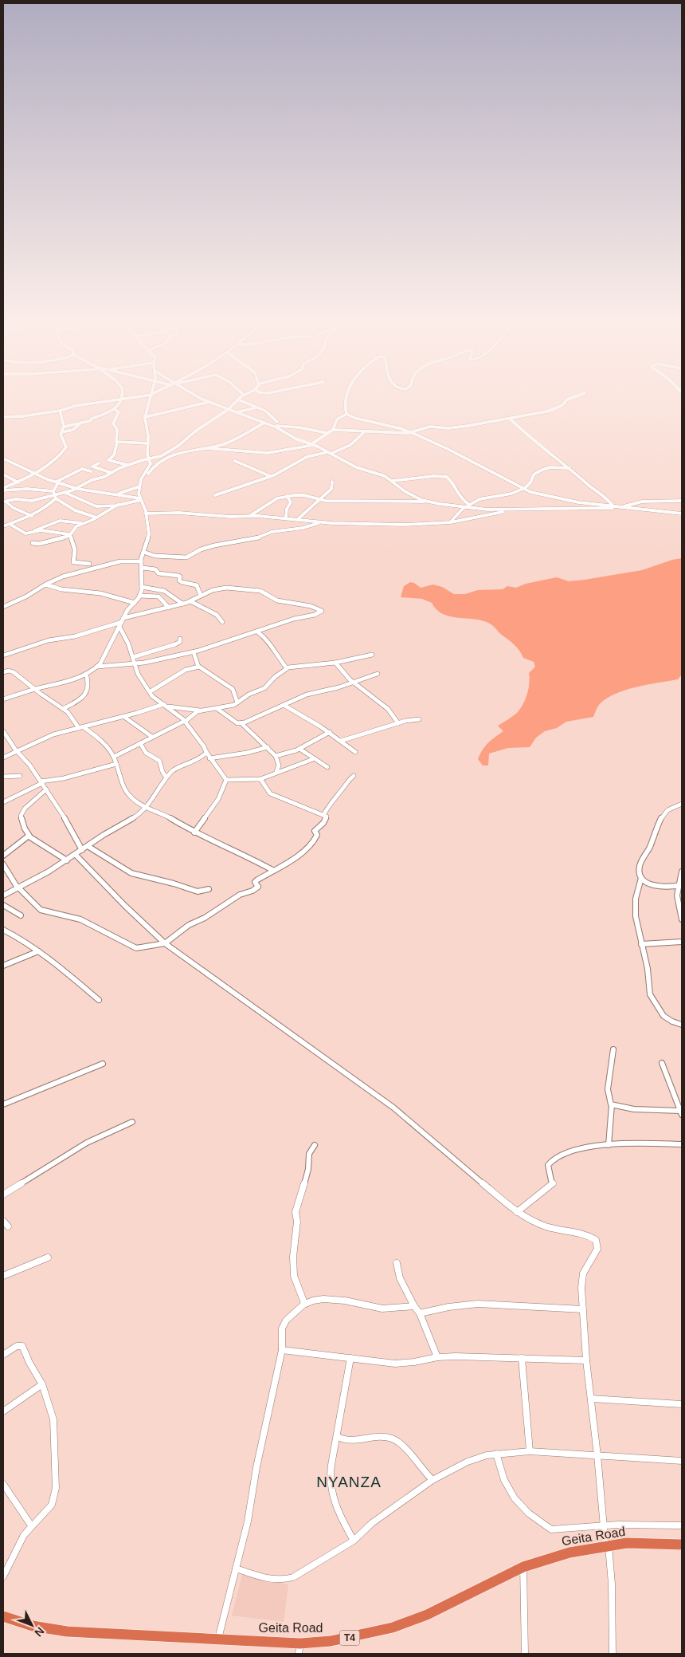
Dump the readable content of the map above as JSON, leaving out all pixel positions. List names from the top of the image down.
{
  "streets": {
    "highway": ["Geita Road", "T4"]
  },
  "districts": ["NYANZA"],
  "north": "bottom right"
}
